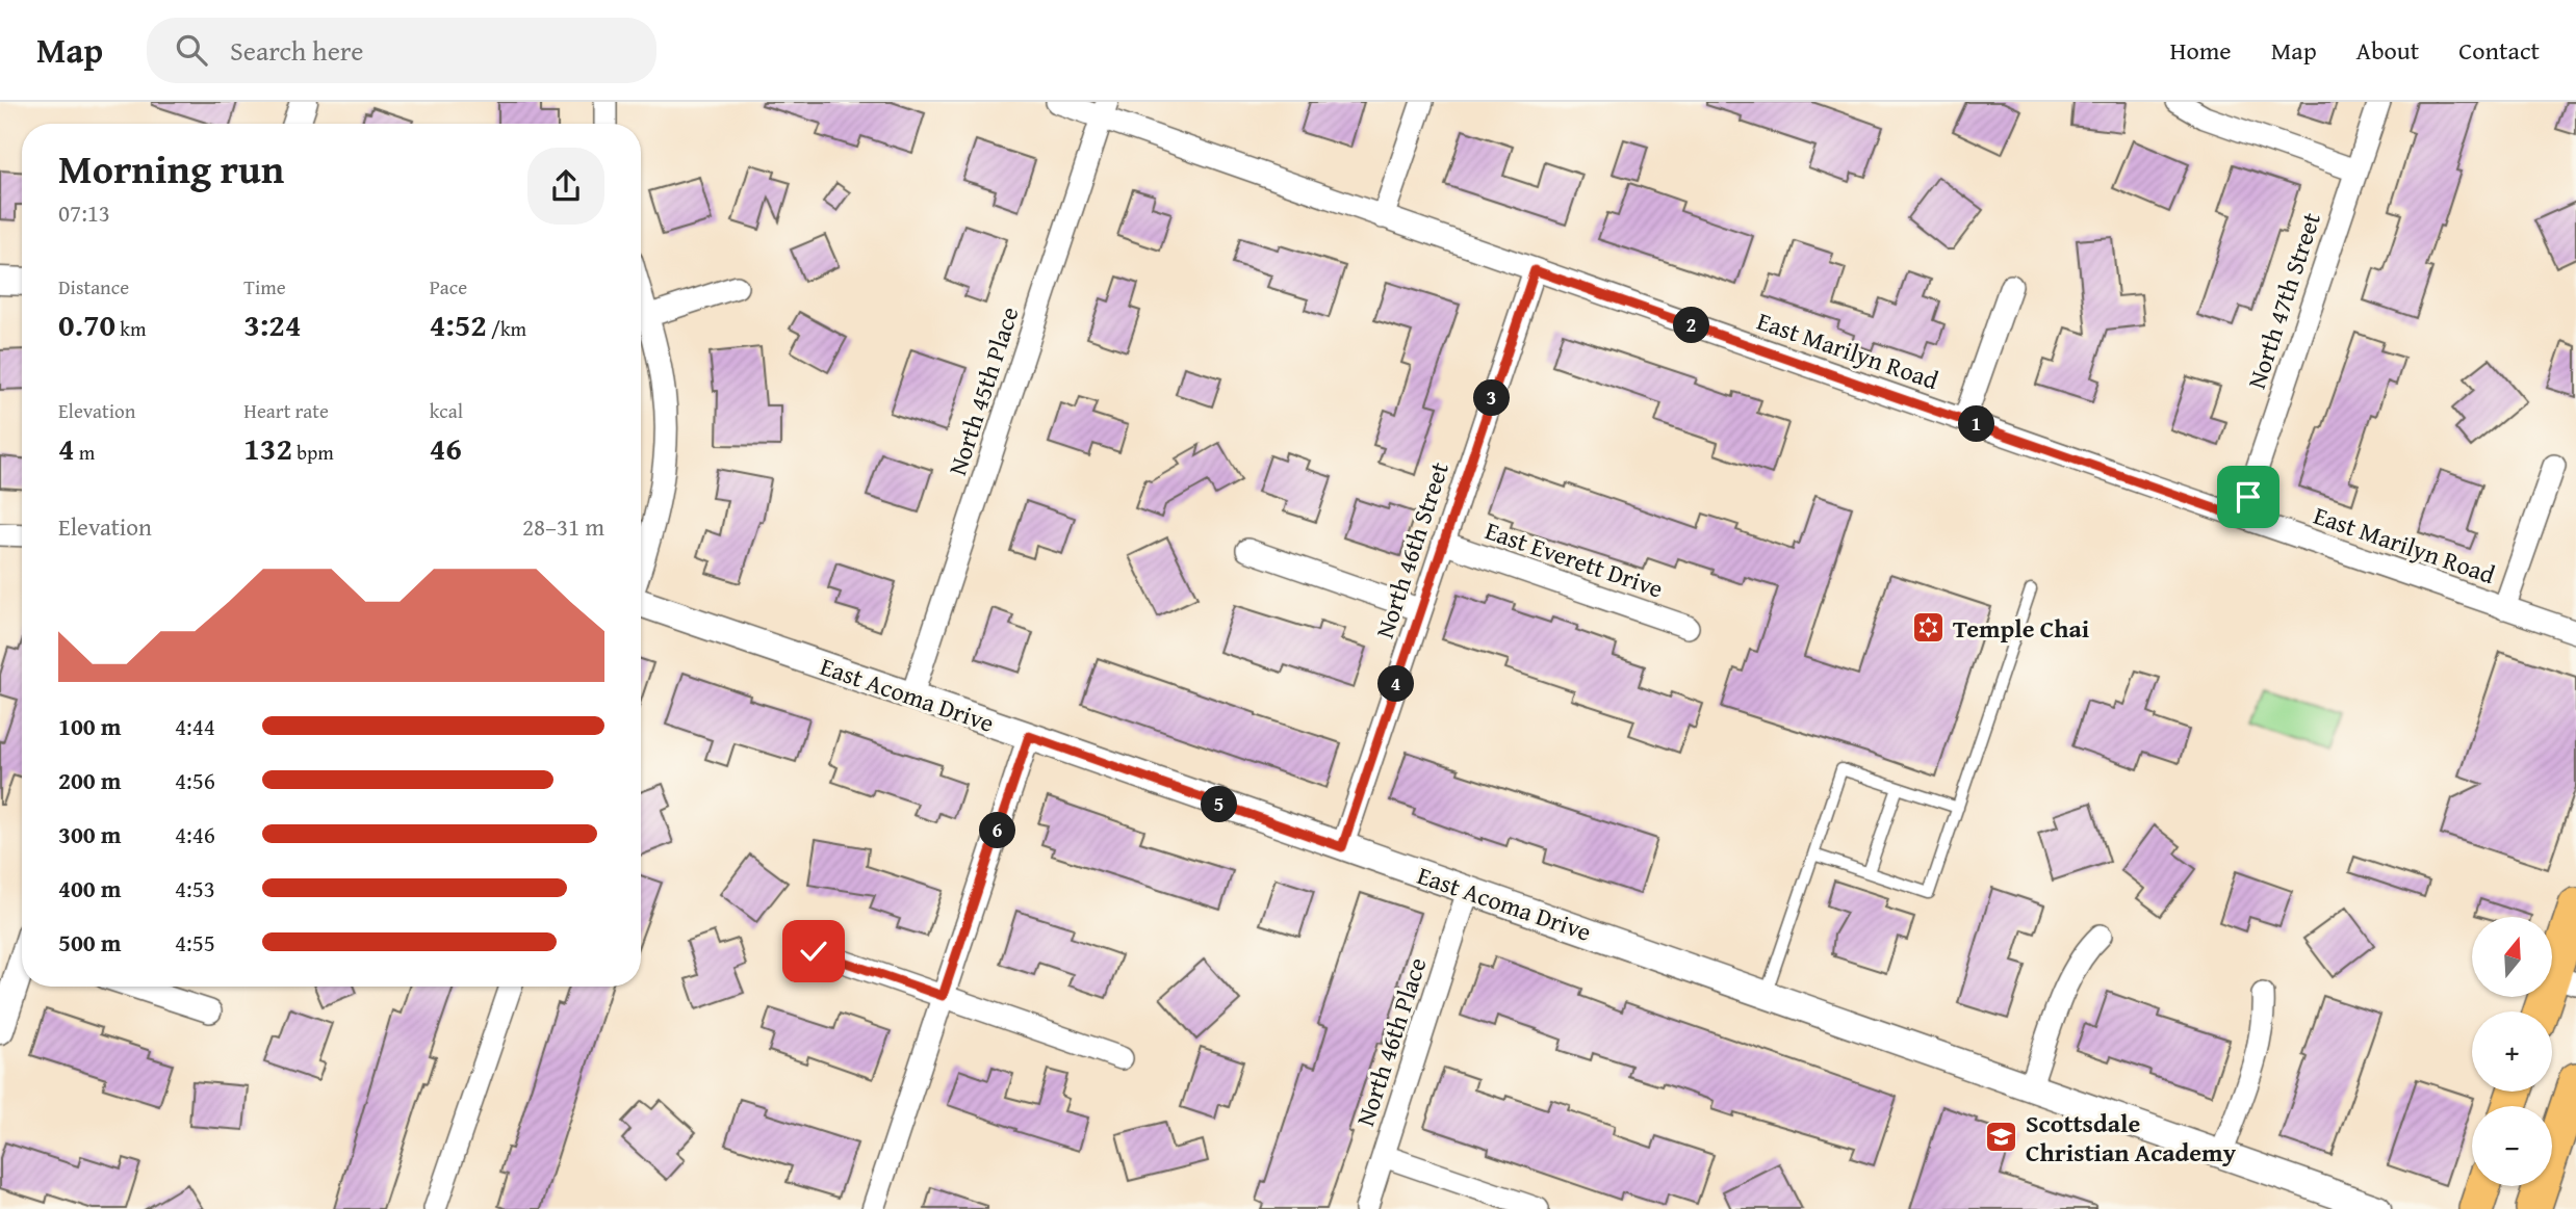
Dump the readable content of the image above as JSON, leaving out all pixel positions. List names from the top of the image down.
{
  "streets": {
    "street": [
      "North 47th Street",
      "East Marilyn Road",
      "North 45th Place",
      "North 46th Street",
      "East Everett Drive",
      "East Acoma Drive",
      "North 46th Place"
    ]
  },
  "crossings": [
    ["North 47th Street", "East Marilyn Road"],
    ["East Marilyn Road", "North 45th Place"],
    ["East Marilyn Road", "North 46th Street"],
    ["North 45th Place", "East Acoma Drive"],
    ["North 46th Street", "East Everett Drive"],
    ["North 46th Street", "East Acoma Drive"],
    ["East Acoma Drive", "North 46th Place"]
  ],
  "places": {
    "synagogue": ["Temple Chai"],
    "school or university": ["Scottsdale Christian Academy"]
  },
  "north": "top",
  "page": {
    "header": "Map",
    "search": "Search here",
    "nav": [
      "Home",
      "Map",
      "About",
      "Contact"
    ],
    "heading": ["Morning run", "07:13"],
    "stats": [
      ["Distance", "0.70 km"],
      ["Time", "3:24"],
      ["Pace", "4:52 /km"],
      ["Elevation", "4 m"],
      ["Heart rate", "132 bpm"],
      ["kcal", "46"]
    ],
    "pins": [
      "2",
      "3",
      "1",
      "4",
      "5",
      "6"
    ],
    "chart": ["Elevation", "28–31 m"],
    "list": [
      {
        "name": "100 m",
        "note": "4:44"
      },
      {
        "name": "200 m",
        "note": "4:56"
      },
      {
        "name": "300 m",
        "note": "4:46"
      },
      {
        "name": "400 m",
        "note": "4:53"
      },
      {
        "name": "500 m",
        "note": "4:55"
      }
    ],
    "map_buttons": ["+", "−"]
  }
}
